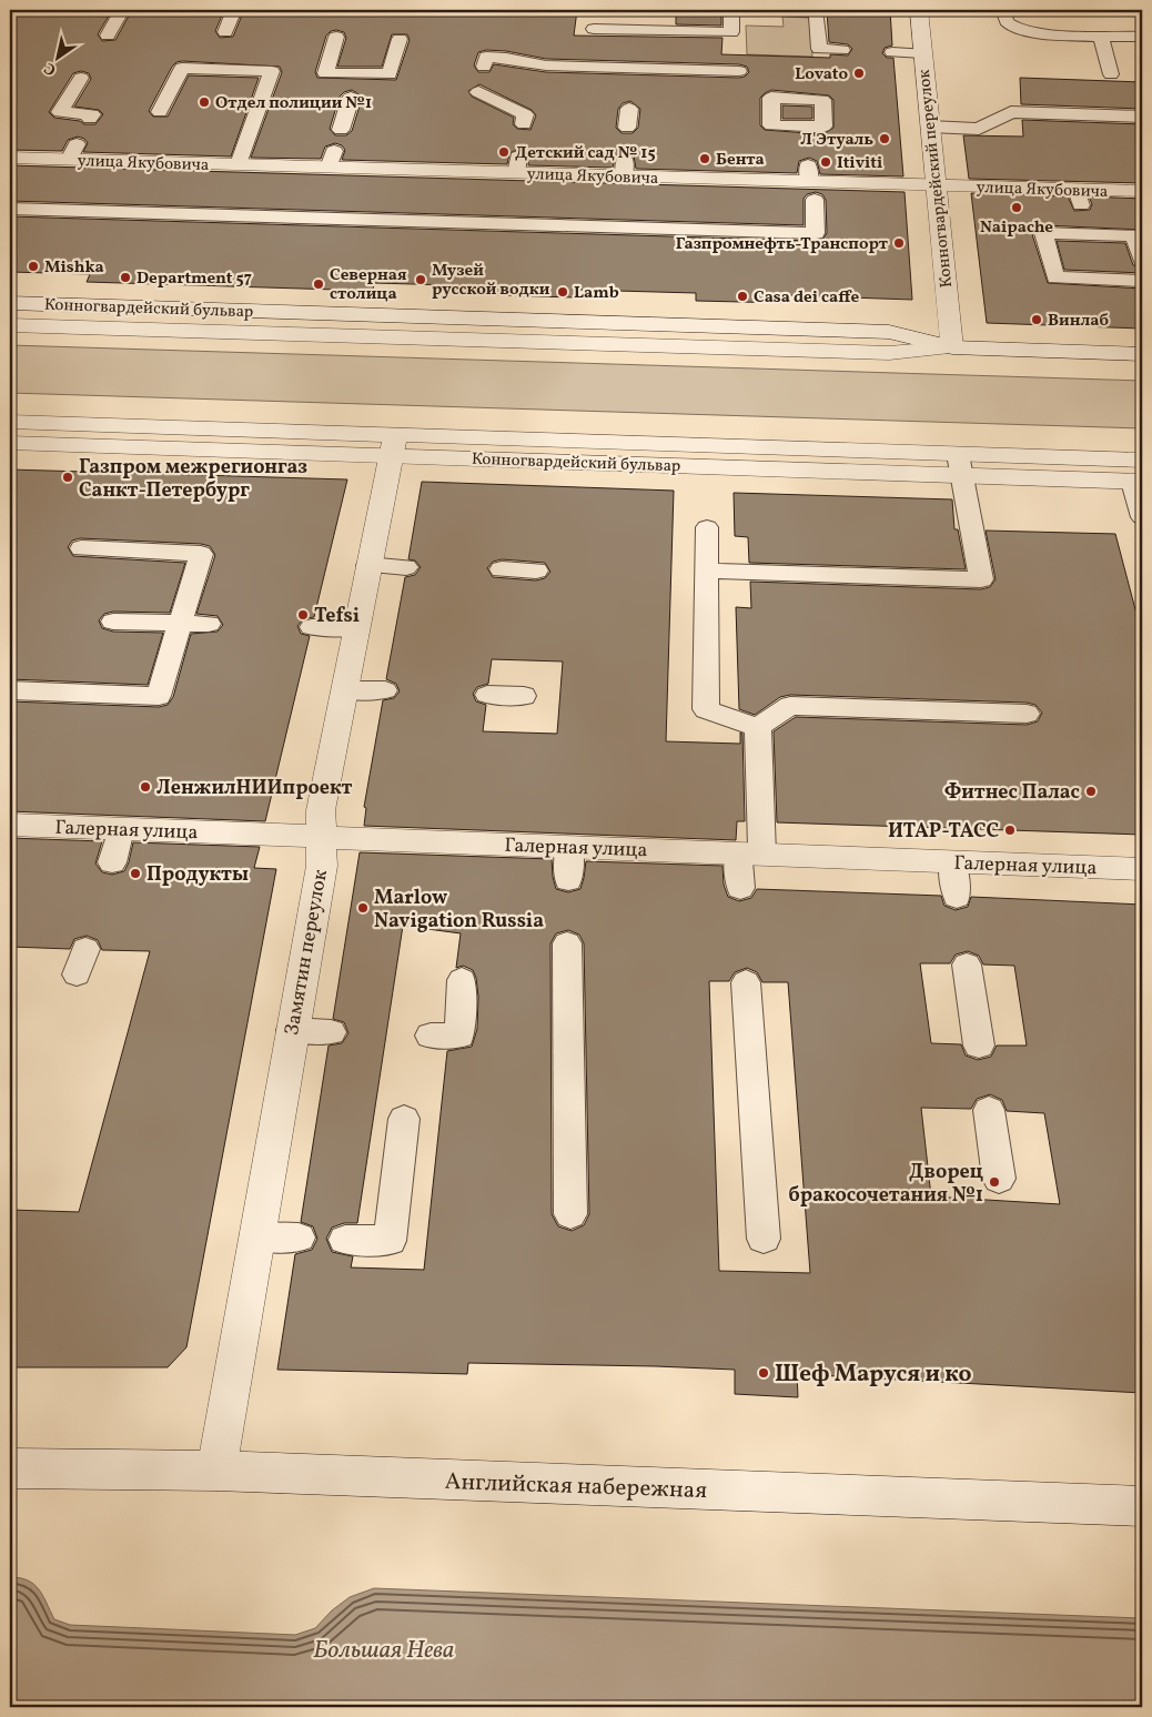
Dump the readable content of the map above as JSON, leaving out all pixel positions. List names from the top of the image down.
{
  "streets": {
    "street": [
      "улица Якубовича",
      "Конногвардейский переулок",
      "Конногвардейский бульвар",
      "Галерная улица",
      "Замятин переулок",
      "Английская набережная"
    ]
  },
  "crossings": [
    ["улица Якубовича", "Конногвардейский переулок"],
    ["Конногвардейский переулок", "Конногвардейский бульвар"],
    ["Конногвардейский бульвар", "Замятин переулок"],
    ["Галерная улица", "Замятин переулок"],
    ["Замятин переулок", "Английская набережная"]
  ],
  "water": ["Большая Нева"],
  "places": [
    "Lovato",
    "Отдел полиции №1",
    "Л'Этуаль",
    "Детский сад № 15",
    "Бента",
    "Itiviti",
    "Naipache",
    "Газпромнефть-Транспорт",
    "Mishka",
    "Department 57",
    "Музей русской водки",
    "Северная столица",
    "Lamb",
    "Casa dei caffe",
    "Винлаб",
    "Газпром межрегионгаз Санкт-Петербург",
    "Tefsi",
    "ЛенжилНИИпроект",
    "Фитнес Палас",
    "ИТАР-ТАСС",
    "Продукты",
    "Marlow Navigation Russia",
    "Дворец бракосочетания №1",
    "Шеф Маруся и ко"
  ],
  "north": "bottom left"
}
